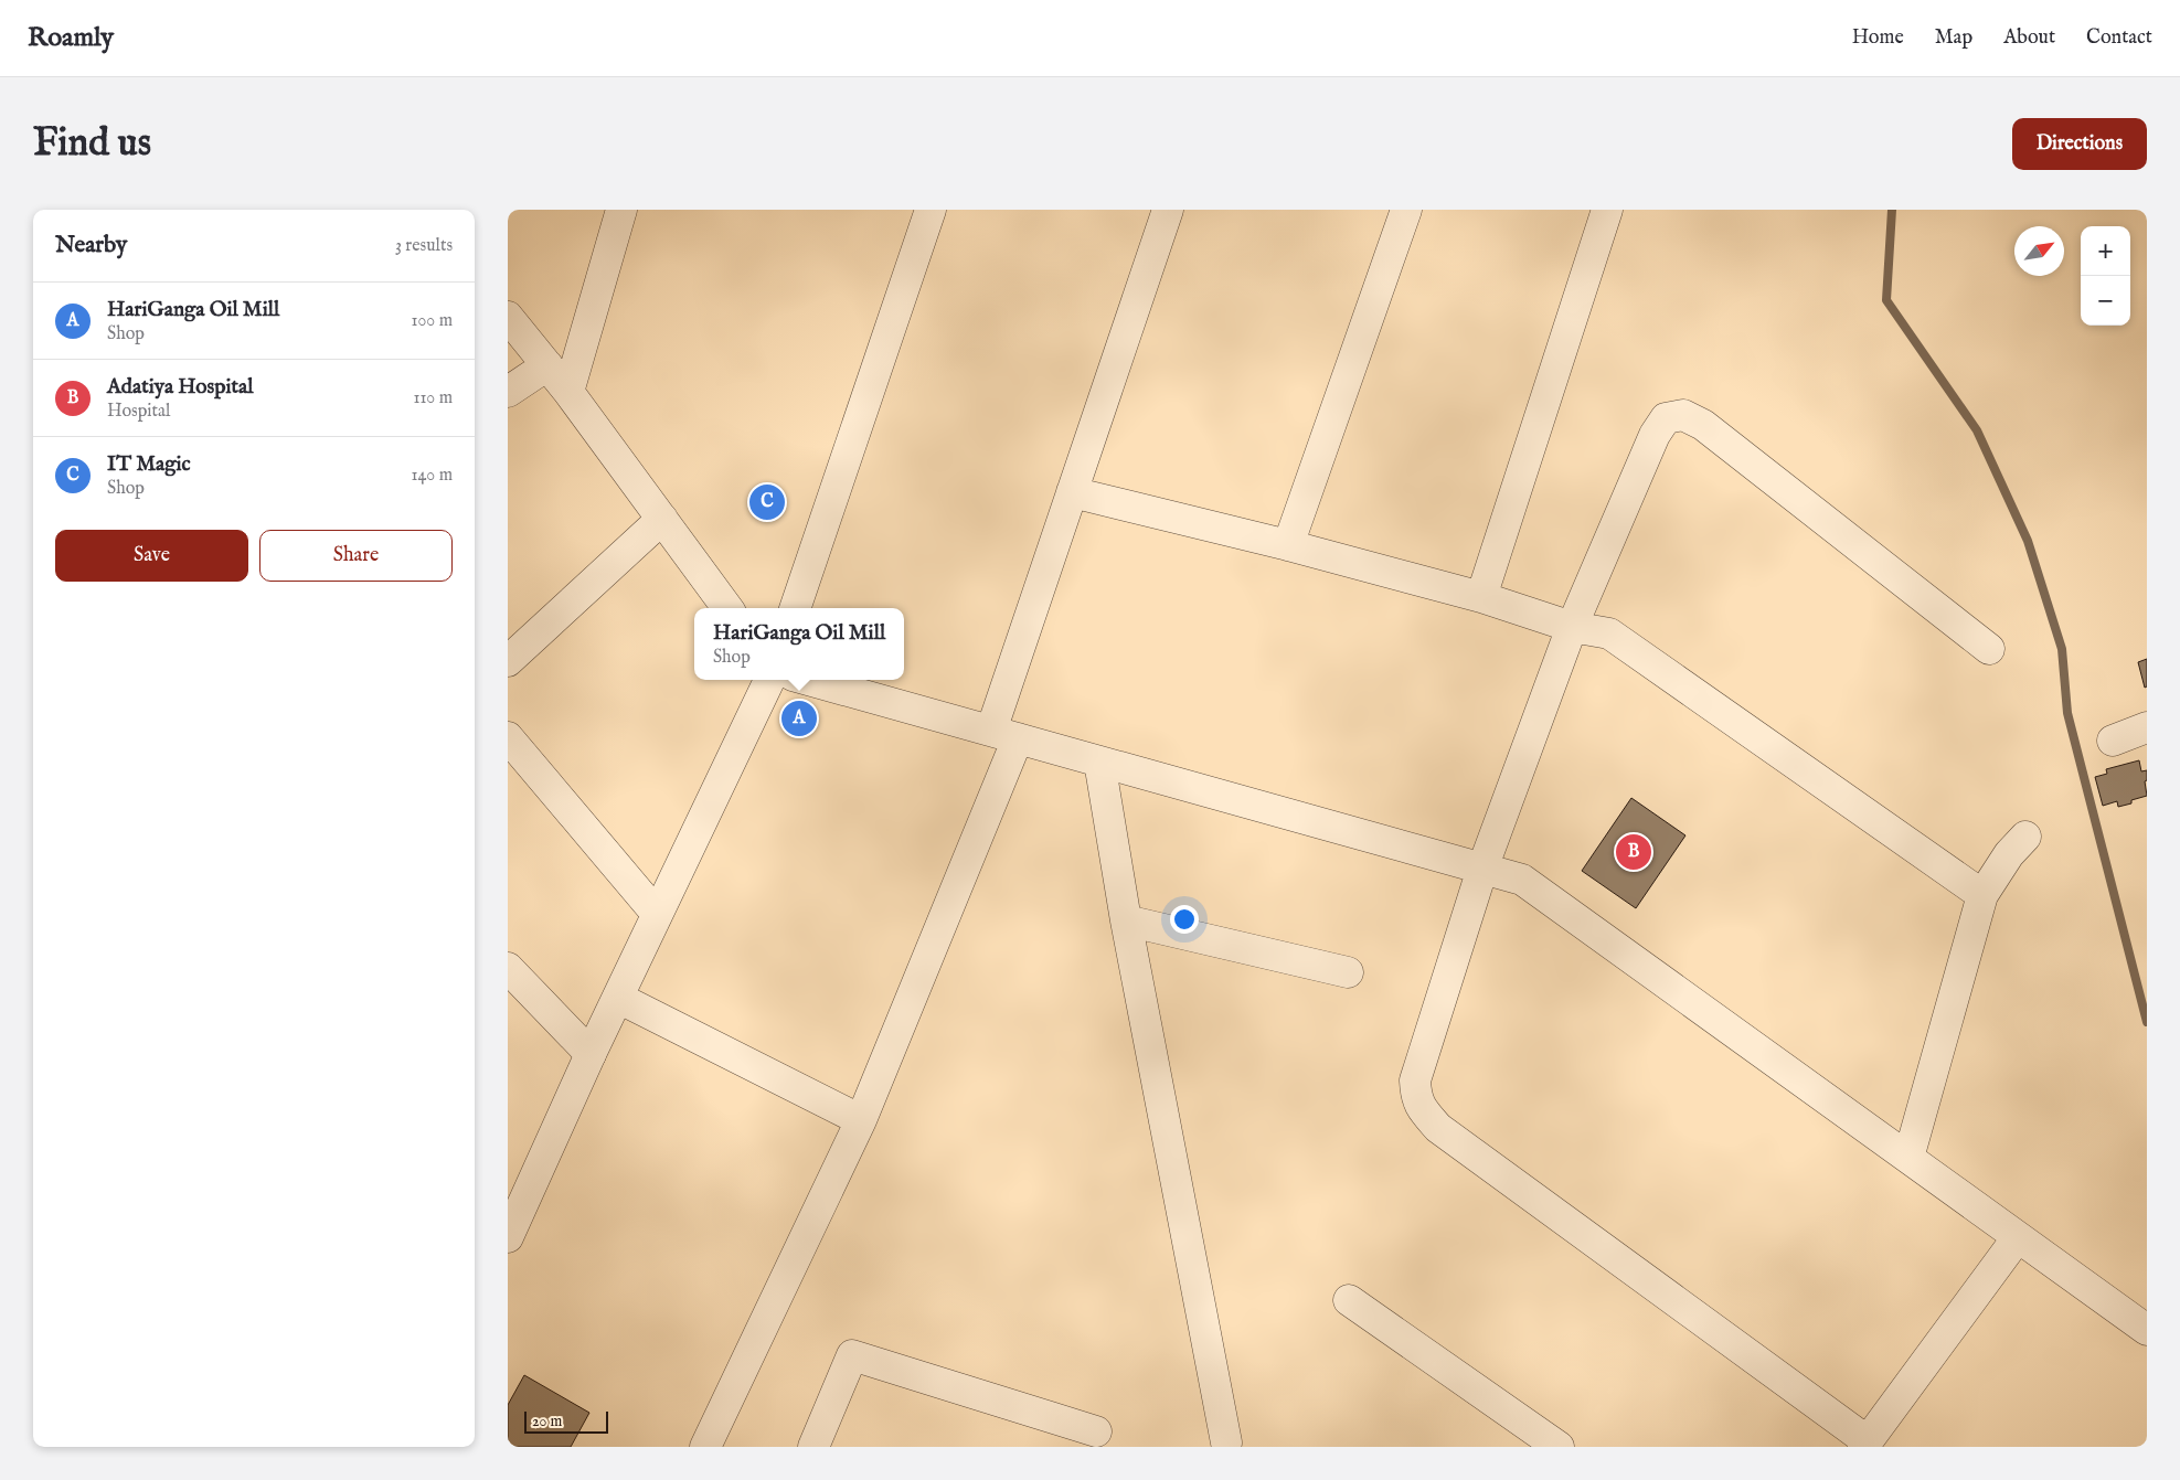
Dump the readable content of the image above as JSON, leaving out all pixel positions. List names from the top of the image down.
{
  "scale_bar": "20 m",
  "north": "top right",
  "page": {
    "header": "Roamly",
    "nav": [
      "Home",
      "Map",
      "About",
      "Contact"
    ],
    "buttons": [
      "Directions",
      ["Save", "Share"]
    ],
    "title": "Find us",
    "heading": ["Nearby", "3 results"],
    "map_buttons": ["+", "−"],
    "list": [
      {
        "mark": "A",
        "name": "HariGanga Oil Mill",
        "note": "Shop",
        "value": "100 m"
      },
      {
        "mark": "B",
        "name": "Adatiya Hospital",
        "note": "Hospital",
        "value": "110 m"
      },
      {
        "mark": "C",
        "name": "IT Magic",
        "note": "Shop",
        "value": "140 m"
      }
    ],
    "pins": ["C", "A", "B"],
    "popup": ["HariGanga Oil Mill", "Shop"],
    "scale": "20 m"
  }
}
